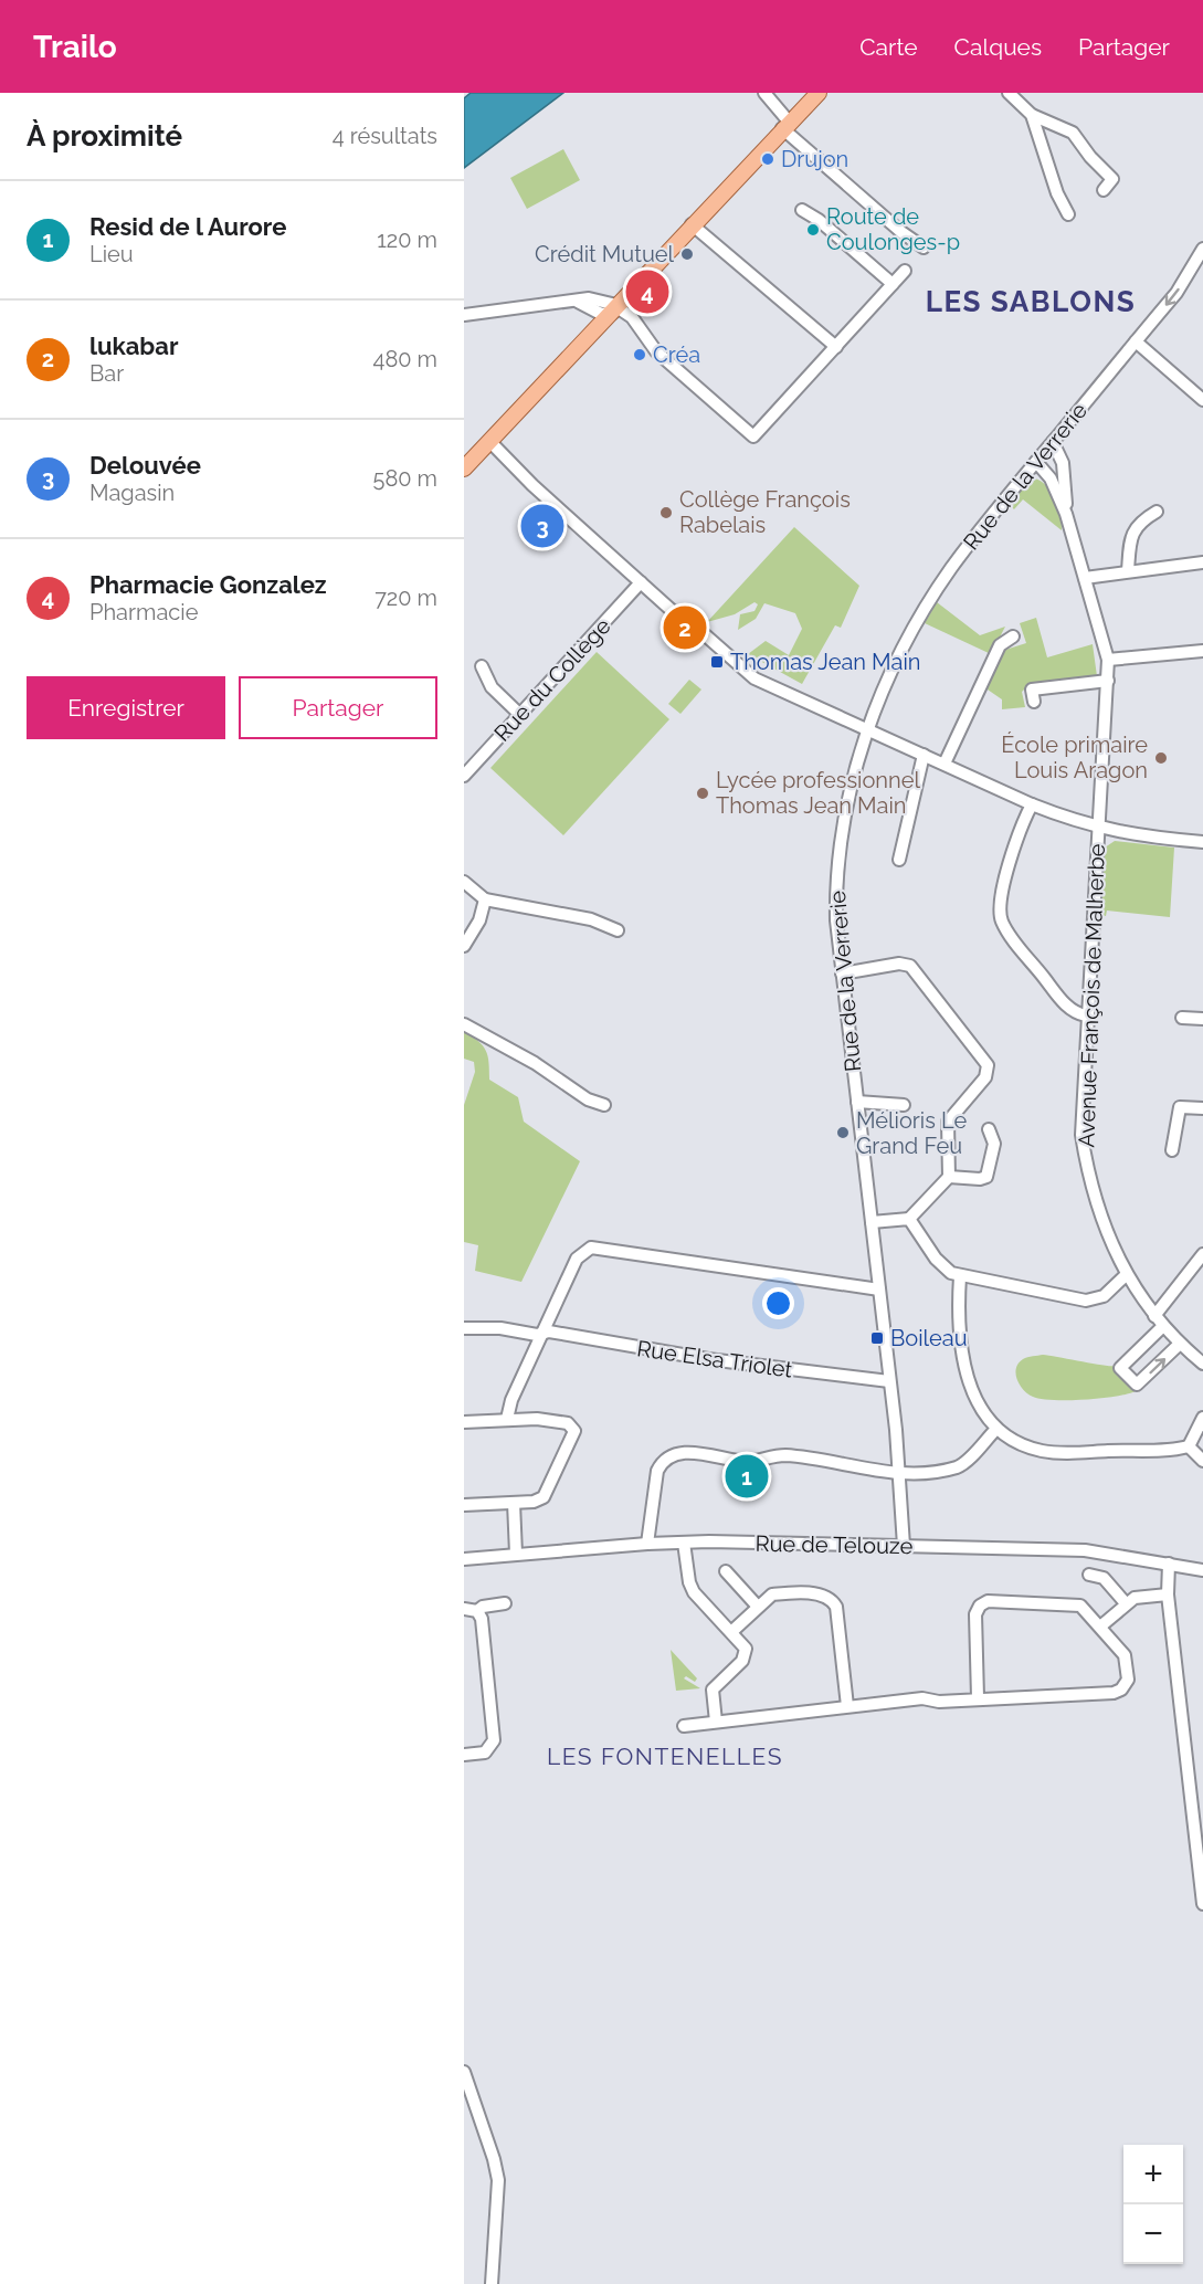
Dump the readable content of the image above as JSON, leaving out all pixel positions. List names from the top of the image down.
{
  "streets": {
    "street": [
      "Rue de la Verrerie",
      "Rue du Collège",
      "Avenue François de Malherbe",
      "Rue Elsa Triolet",
      "Rue de Telouze"
    ]
  },
  "crossings": [
    ["Rue de la Verrerie", "Rue Elsa Triolet"],
    ["Rue de la Verrerie", "Rue de Telouze"]
  ],
  "districts": ["LES SABLONS", "LES FONTENELLES"],
  "places": {
    "other": [
      "Drujon",
      "Route de Coulonges-p",
      "Crédit Mutuel",
      "Créa",
      "Collège François Rabelais",
      "École primaire Louis Aragon",
      "Lycée professionnel Thomas Jean Main",
      "Mélioris Le Grand Feu"
    ],
    "transit": ["Thomas Jean Main", "Boileau"]
  },
  "page": {
    "header": "Trailo",
    "nav": ["Carte", "Calques", "Partager"],
    "heading": ["À proximité", "4 résultats"],
    "list": [
      {
        "mark": "1",
        "name": "Resid de l Aurore",
        "note": "Lieu",
        "value": "120 m"
      },
      {
        "mark": "2",
        "name": "lukabar",
        "note": "Bar",
        "value": "480 m"
      },
      {
        "mark": "3",
        "name": "Delouvée",
        "note": "Magasin",
        "value": "580 m"
      },
      {
        "mark": "4",
        "name": "Pharmacie Gonzalez",
        "note": "Pharmacie",
        "value": "720 m"
      }
    ],
    "pins": [
      "4",
      "3",
      "2",
      "1"
    ],
    "buttons": ["Enregistrer", "Partager"],
    "map_buttons": ["+", "−"]
  }
}
